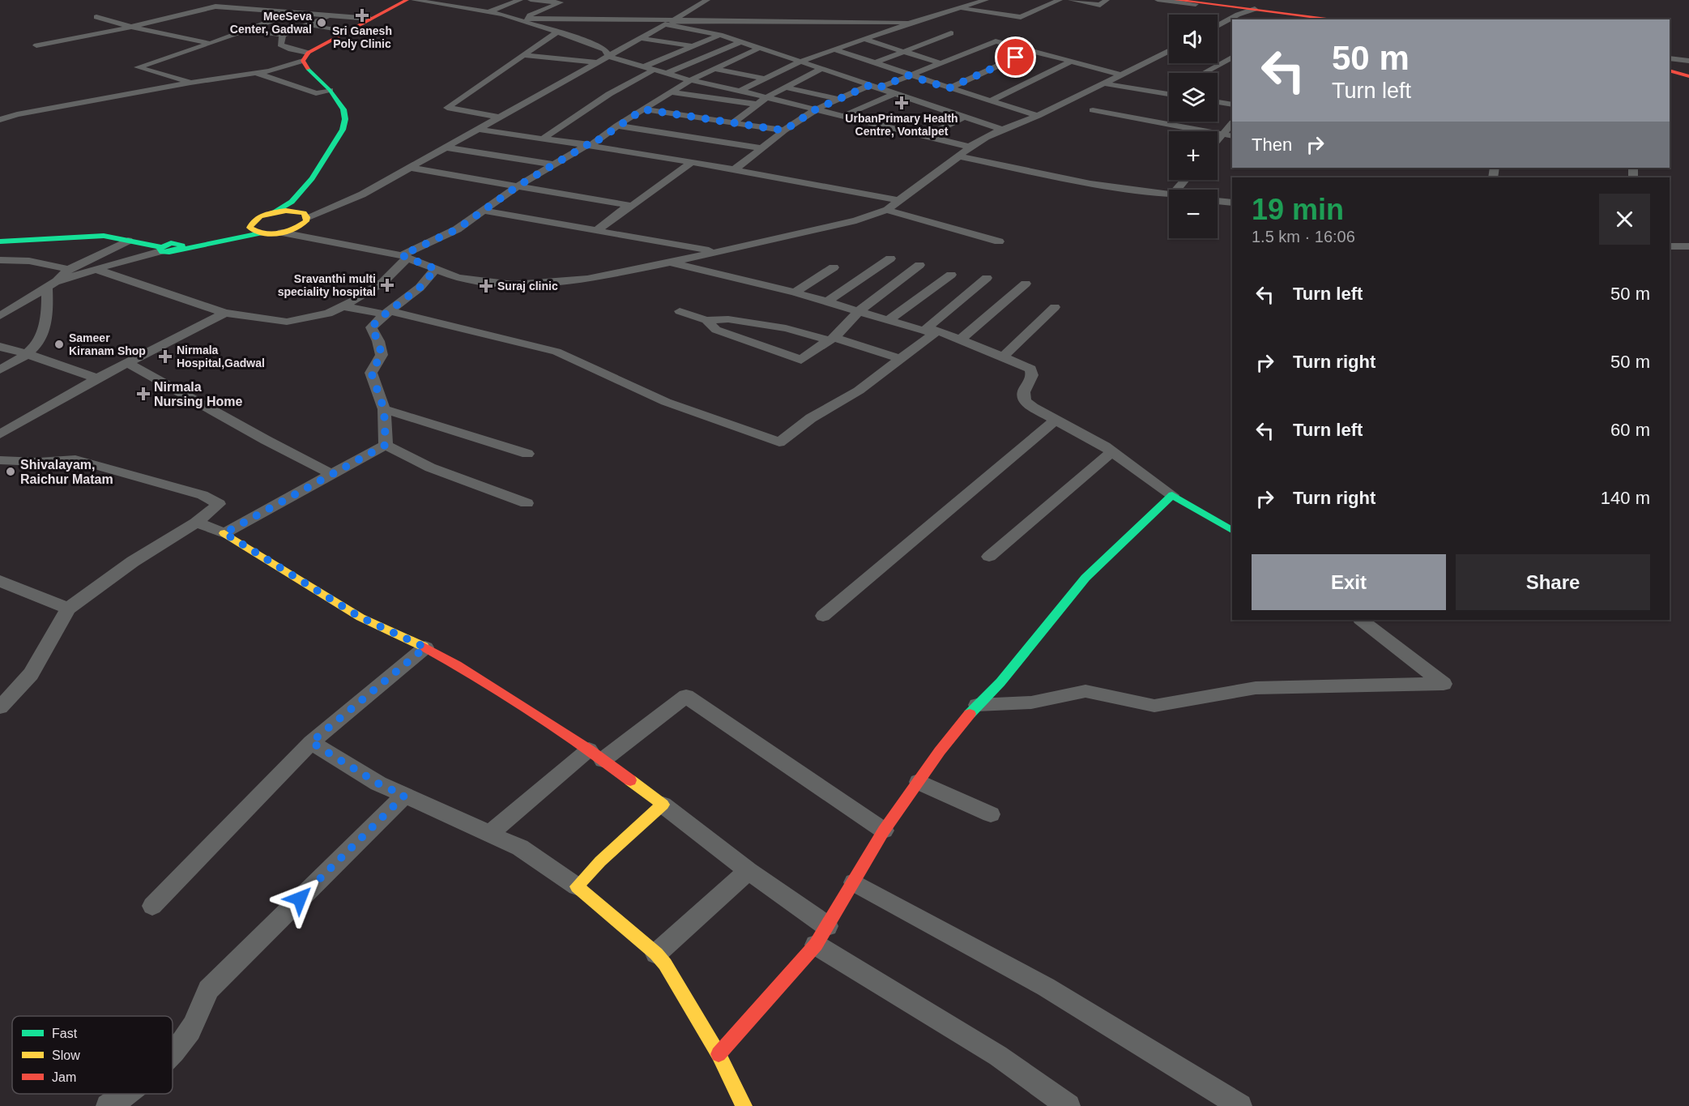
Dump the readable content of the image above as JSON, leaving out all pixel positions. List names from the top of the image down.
{
  "places": {
    "health": [
      "Sri Ganesh Poly Clinic",
      "UrbanPrimary Health Centre, Vontalpet",
      "Sravanthi multi speciality hospital",
      "Suraj clinic",
      "Nirmala Hospital,Gadwal",
      "Nirmala Nursing Home"
    ],
    "other": ["MeeSeva Center, Gadwal", "Sameer Kiranam Shop", "Shivalayam, Raichur Matam"]
  },
  "legend": ["Fast", "Slow", "Jam"],
  "page": {
    "map_buttons": ["+", "−"],
    "turn": ["50 m", "Turn left"],
    "then": "Then",
    "heading": ["19 min", "1.5 km · 16:06"],
    "list": [
      {
        "name": "Turn left",
        "value": "50 m"
      },
      {
        "name": "Turn right",
        "value": "50 m"
      },
      {
        "name": "Turn left",
        "value": "60 m"
      },
      {
        "name": "Turn right",
        "value": "140 m"
      }
    ],
    "buttons": ["Exit", "Share"]
  }
}
